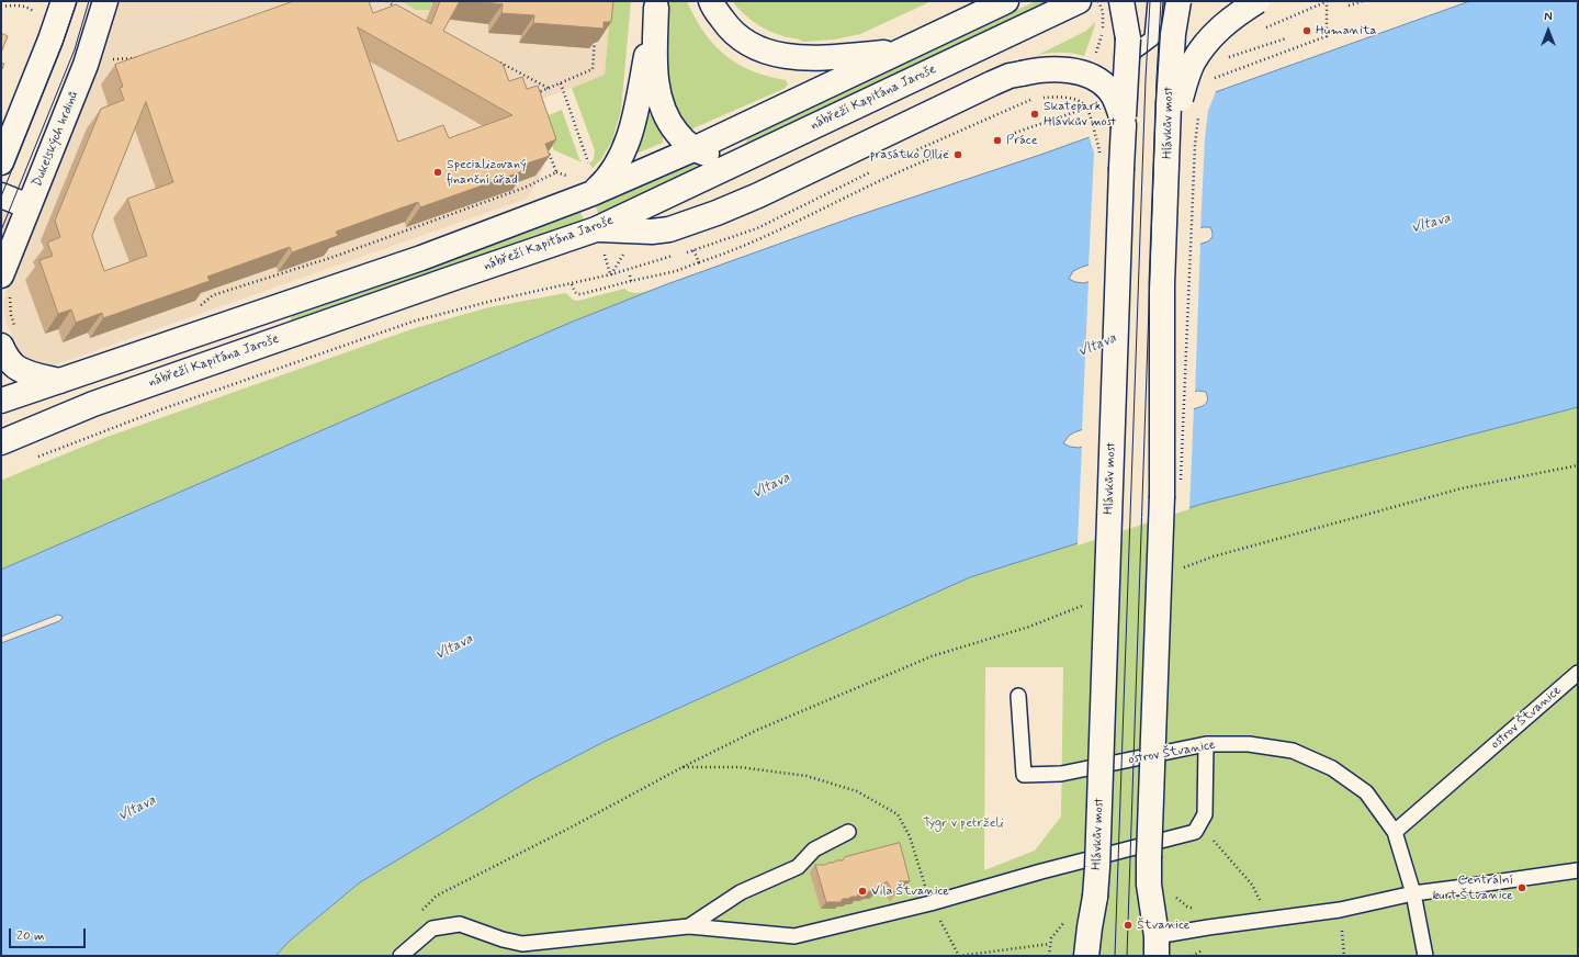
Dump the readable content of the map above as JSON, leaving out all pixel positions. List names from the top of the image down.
{
  "streets": {
    "main road": ["nábřeží Kapitána Jaroše", "Hlávkův most", "Dukelských hrdinů"],
    "lane": ["ostrov Štvanice"]
  },
  "water": ["Vltava"],
  "parks": ["Tygr v petrželi"],
  "places": [
    "Humanita",
    "Skatepark Hlávkův most",
    "Práce",
    "prasátko Ollie",
    "Specializovaný finanční úřad",
    "Centrální kurt Štvanice",
    "Vila Štvanice",
    "Štvanice"
  ],
  "scale_bar": "20 m",
  "north": "top"
}
